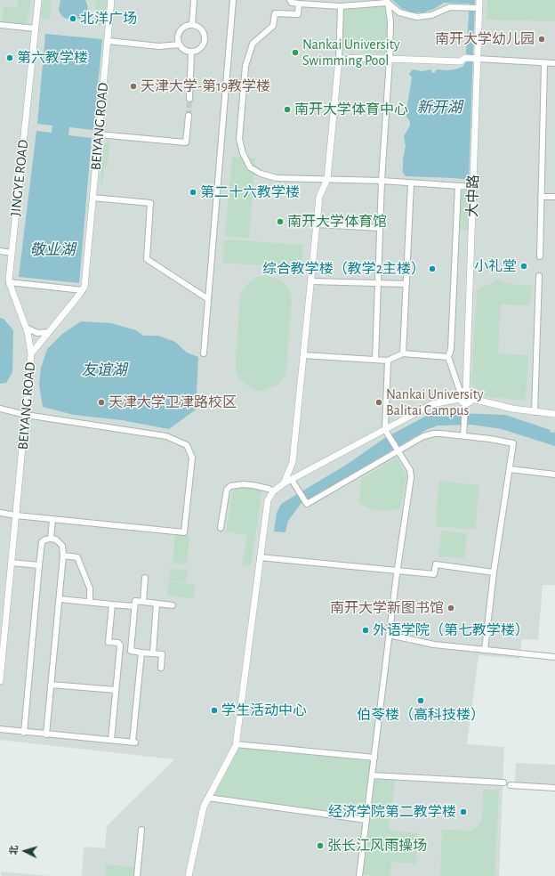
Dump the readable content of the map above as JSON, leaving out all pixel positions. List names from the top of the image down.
{
  "streets": {
    "street": ["BEIYANG ROAD", "JINGYE ROAD", "大中路"]
  },
  "crossings": [
    ["BEIYANG ROAD", "JINGYE ROAD"]
  ],
  "water": ["新开湖", "敬业湖", "友谊湖"],
  "places": [
    "北洋广场",
    "南开大学幼儿园",
    "Nankai University Swimming Pool",
    "第六教学楼",
    "天津大学-第19教学楼",
    "南开大学体育中心",
    "第二十六教学楼",
    "南开大学体育馆",
    "小礼堂",
    "综合教学楼（教学2主楼）",
    "天津大学卫津路校区",
    "Nankai University Balitai Campus",
    "南开大学新图书馆",
    "外语学院（第七教学楼）",
    "伯苓楼（高科技楼）",
    "学生活动中心",
    "经济学院第二教学楼",
    "张长江风雨操场"
  ],
  "north": "left"
}
